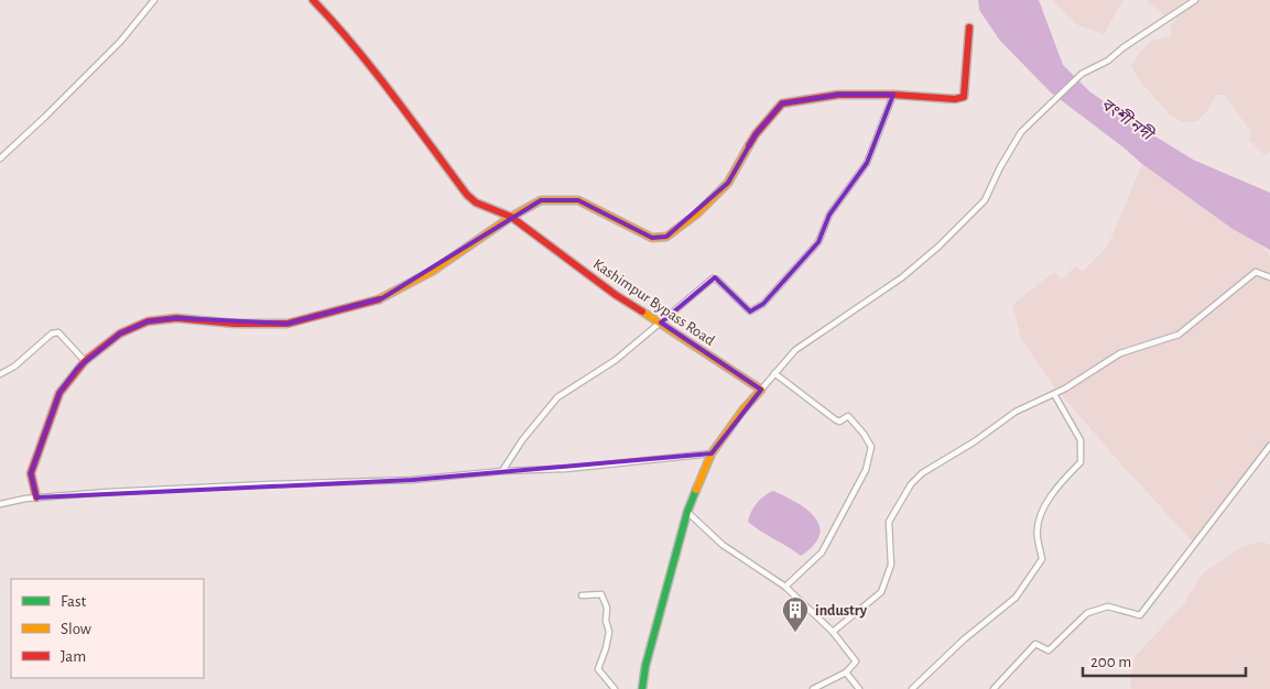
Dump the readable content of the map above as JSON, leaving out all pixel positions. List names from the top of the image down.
{
  "streets": {
    "street": ["Kashimpur Bypass Road"]
  },
  "water": ["বংশী নদী"],
  "places": {
    "building": ["industry"]
  },
  "legend": ["Fast", "Slow", "Jam"],
  "scale_bar": "200 m"
}
